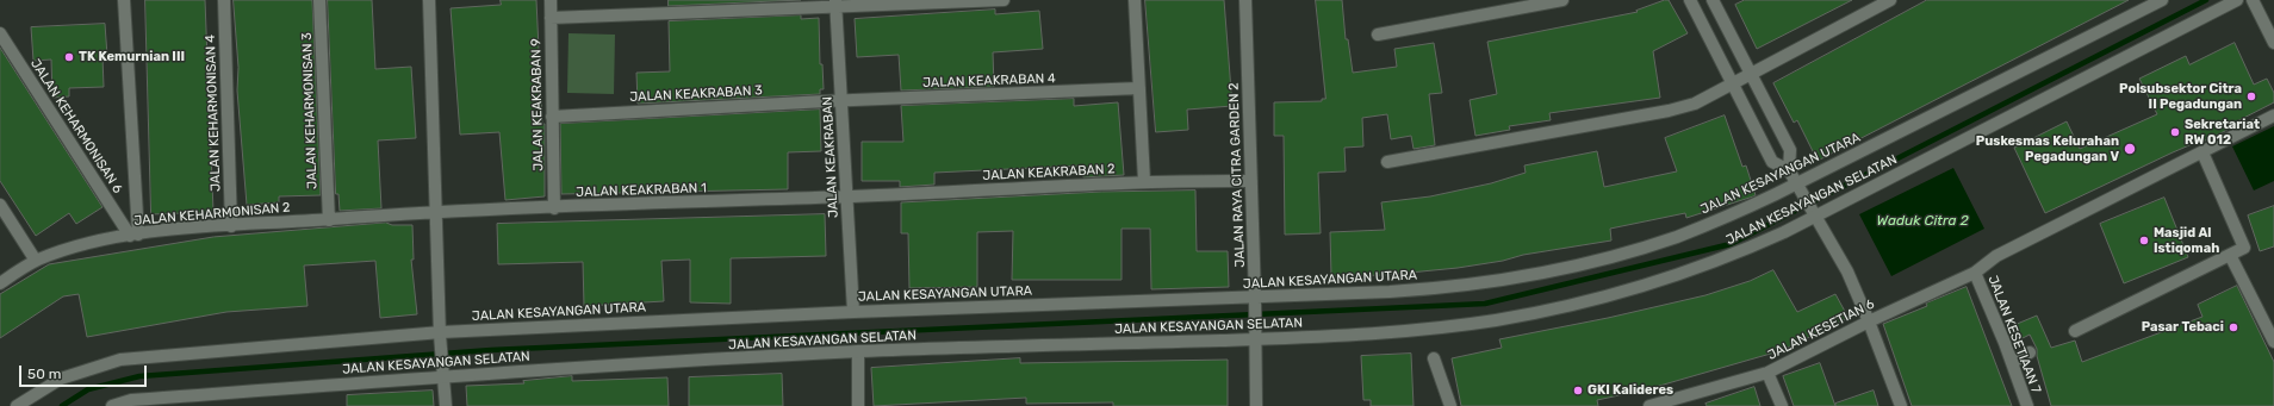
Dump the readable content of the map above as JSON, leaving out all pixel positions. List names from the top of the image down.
{
  "streets": {
    "street": [
      "JALAN KEAKRABAN 4",
      "JALAN KEAKRABAN 3",
      "JALAN KEAKRABAN 9",
      "JALAN KEHARMONISAN 3",
      "JALAN KEHARMONISAN 4",
      "JALAN KEHARMONISAN 6",
      "JALAN KEAKRABAN",
      "JALAN KEAKRABAN 2",
      "JALAN KESAYANGAN UTARA",
      "JALAN RAYA CITRA GARDEN 2",
      "JALAN KEAKRABAN 1",
      "JALAN KESAYANGAN SELATAN",
      "JALAN KEHARMONISAN 2",
      "JALAN KESETIAN 6",
      "JALAN KESETIAAN 7"
    ]
  },
  "crossings": [
    ["JALAN KEAKRABAN 4", "JALAN KEAKRABAN 3"],
    ["JALAN KEAKRABAN 4", "JALAN KEAKRABAN"],
    ["JALAN KEAKRABAN 3", "JALAN KEAKRABAN 9"],
    ["JALAN KEAKRABAN 3", "JALAN KEAKRABAN"],
    ["JALAN KEAKRABAN 9", "JALAN KEAKRABAN 1"],
    ["JALAN KEHARMONISAN 3", "JALAN KEHARMONISAN 2"],
    ["JALAN KEHARMONISAN 4", "JALAN KEHARMONISAN 2"],
    ["JALAN KEHARMONISAN 6", "JALAN KEHARMONISAN 2"],
    ["JALAN KEAKRABAN", "JALAN KEAKRABAN 2"],
    ["JALAN KEAKRABAN", "JALAN KESAYANGAN UTARA"],
    ["JALAN KEAKRABAN", "JALAN KEAKRABAN 1"],
    ["JALAN KEAKRABAN 2", "JALAN RAYA CITRA GARDEN 2"],
    ["JALAN KEAKRABAN 2", "JALAN KEAKRABAN 1"],
    ["JALAN KESAYANGAN UTARA", "JALAN RAYA CITRA GARDEN 2"],
    ["JALAN RAYA CITRA GARDEN 2", "JALAN KESAYANGAN SELATAN"],
    ["JALAN KEAKRABAN 1", "JALAN KEHARMONISAN 2"],
    ["JALAN KESETIAN 6", "JALAN KESETIAAN 7"]
  ],
  "water": ["Waduk Citra 2"],
  "places": [
    "TK Kemurnian III",
    "Polsubsektor Citra II Pegadungan",
    "Sekretariat RW 012",
    "Puskesmas Kelurahan Pegadungan V",
    "Masjid Al Istiqomah",
    "Pasar Tebaci",
    "GKI Kalideres"
  ],
  "scale_bar": "50 m"
}
